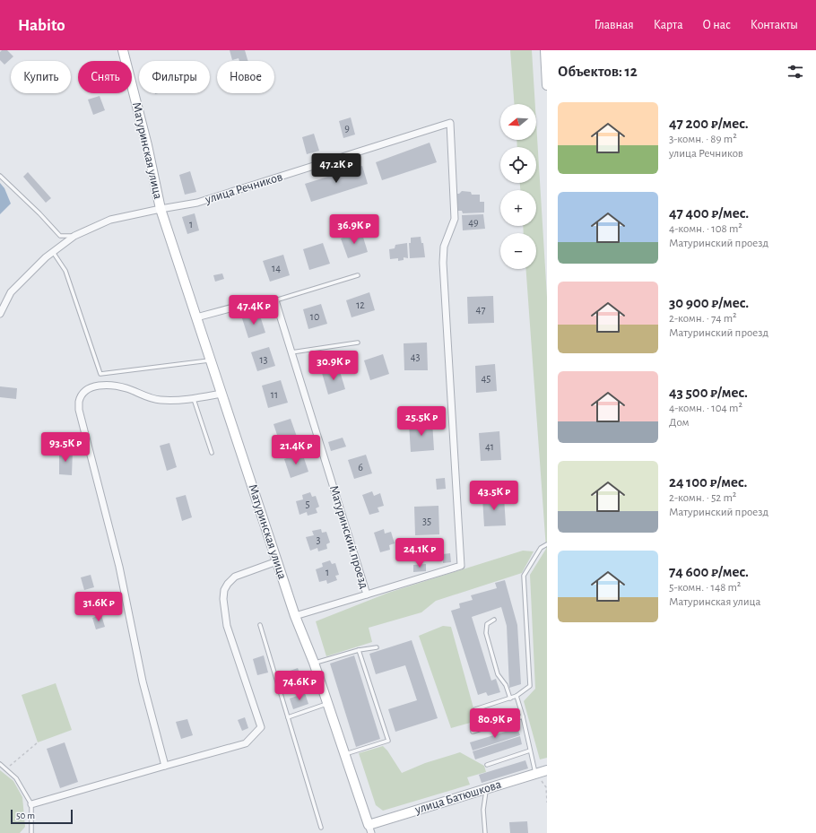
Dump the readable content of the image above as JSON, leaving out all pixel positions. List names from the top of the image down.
{
  "streets": {
    "street": [
      "Матуринская улица",
      "улица Речников",
      "Матуринский проезд",
      "улица Батюшкова"
    ]
  },
  "crossings": [
    ["Матуринская улица", "улица Речников"],
    ["Матуринская улица", "Матуринский проезд"],
    ["Матуринская улица", "улица Батюшкова"],
    ["улица Речников", "Матуринский проезд"]
  ],
  "house_numbers": [
    "9",
    "49",
    "1",
    "14",
    "12",
    "47",
    "10",
    "43",
    "13",
    "45",
    "11",
    "41",
    "6",
    "5",
    "35",
    "3",
    "1"
  ],
  "scale_bar": "50 m",
  "north": "left",
  "page": {
    "header": "Habito",
    "nav": [
      "Главная",
      "Карта",
      "О нас",
      "Контакты"
    ],
    "heading": "Объектов: 12",
    "chip": [
      "Купить",
      "Снять",
      "Фильтры",
      "Новое"
    ],
    "list": [
      {
        "name": "47 200 ₽/мес.",
        "note": "3-комн. · 89 m² · улица Речников"
      },
      {
        "name": "47 400 ₽/мес.",
        "note": "4-комн. · 108 m² · Матуринский проезд"
      },
      {
        "name": "30 900 ₽/мес.",
        "note": "2-комн. · 74 m² · Матуринский проезд"
      },
      {
        "name": "43 500 ₽/мес.",
        "note": "4-комн. · 104 m² · Дом"
      },
      {
        "name": "24 100 ₽/мес.",
        "note": "2-комн. · 52 m² · Матуринский проезд"
      },
      {
        "name": "74 600 ₽/мес.",
        "note": "5-комн. · 148 m² · Матуринская улица"
      }
    ],
    "map_buttons": ["+", "−"],
    "price": [
      "47.2K ₽",
      "36.9K ₽",
      "47.4K ₽",
      "30.9K ₽",
      "25.5K ₽",
      "93.5K ₽",
      "21.4K ₽",
      "43.5K ₽",
      "24.1K ₽",
      "31.6K ₽",
      "74.6K ₽",
      "80.9K ₽"
    ],
    "scale": "50 m"
  }
}
